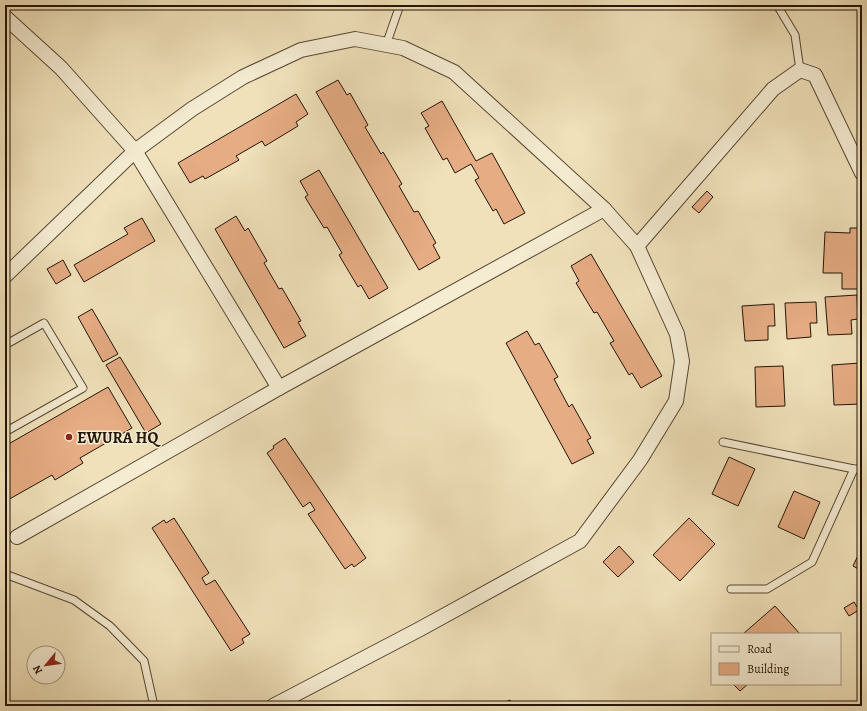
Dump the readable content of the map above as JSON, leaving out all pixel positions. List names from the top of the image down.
{
  "places": ["EWURA HQ"],
  "legend": ["Road", "Building"],
  "north": "bottom left"
}
